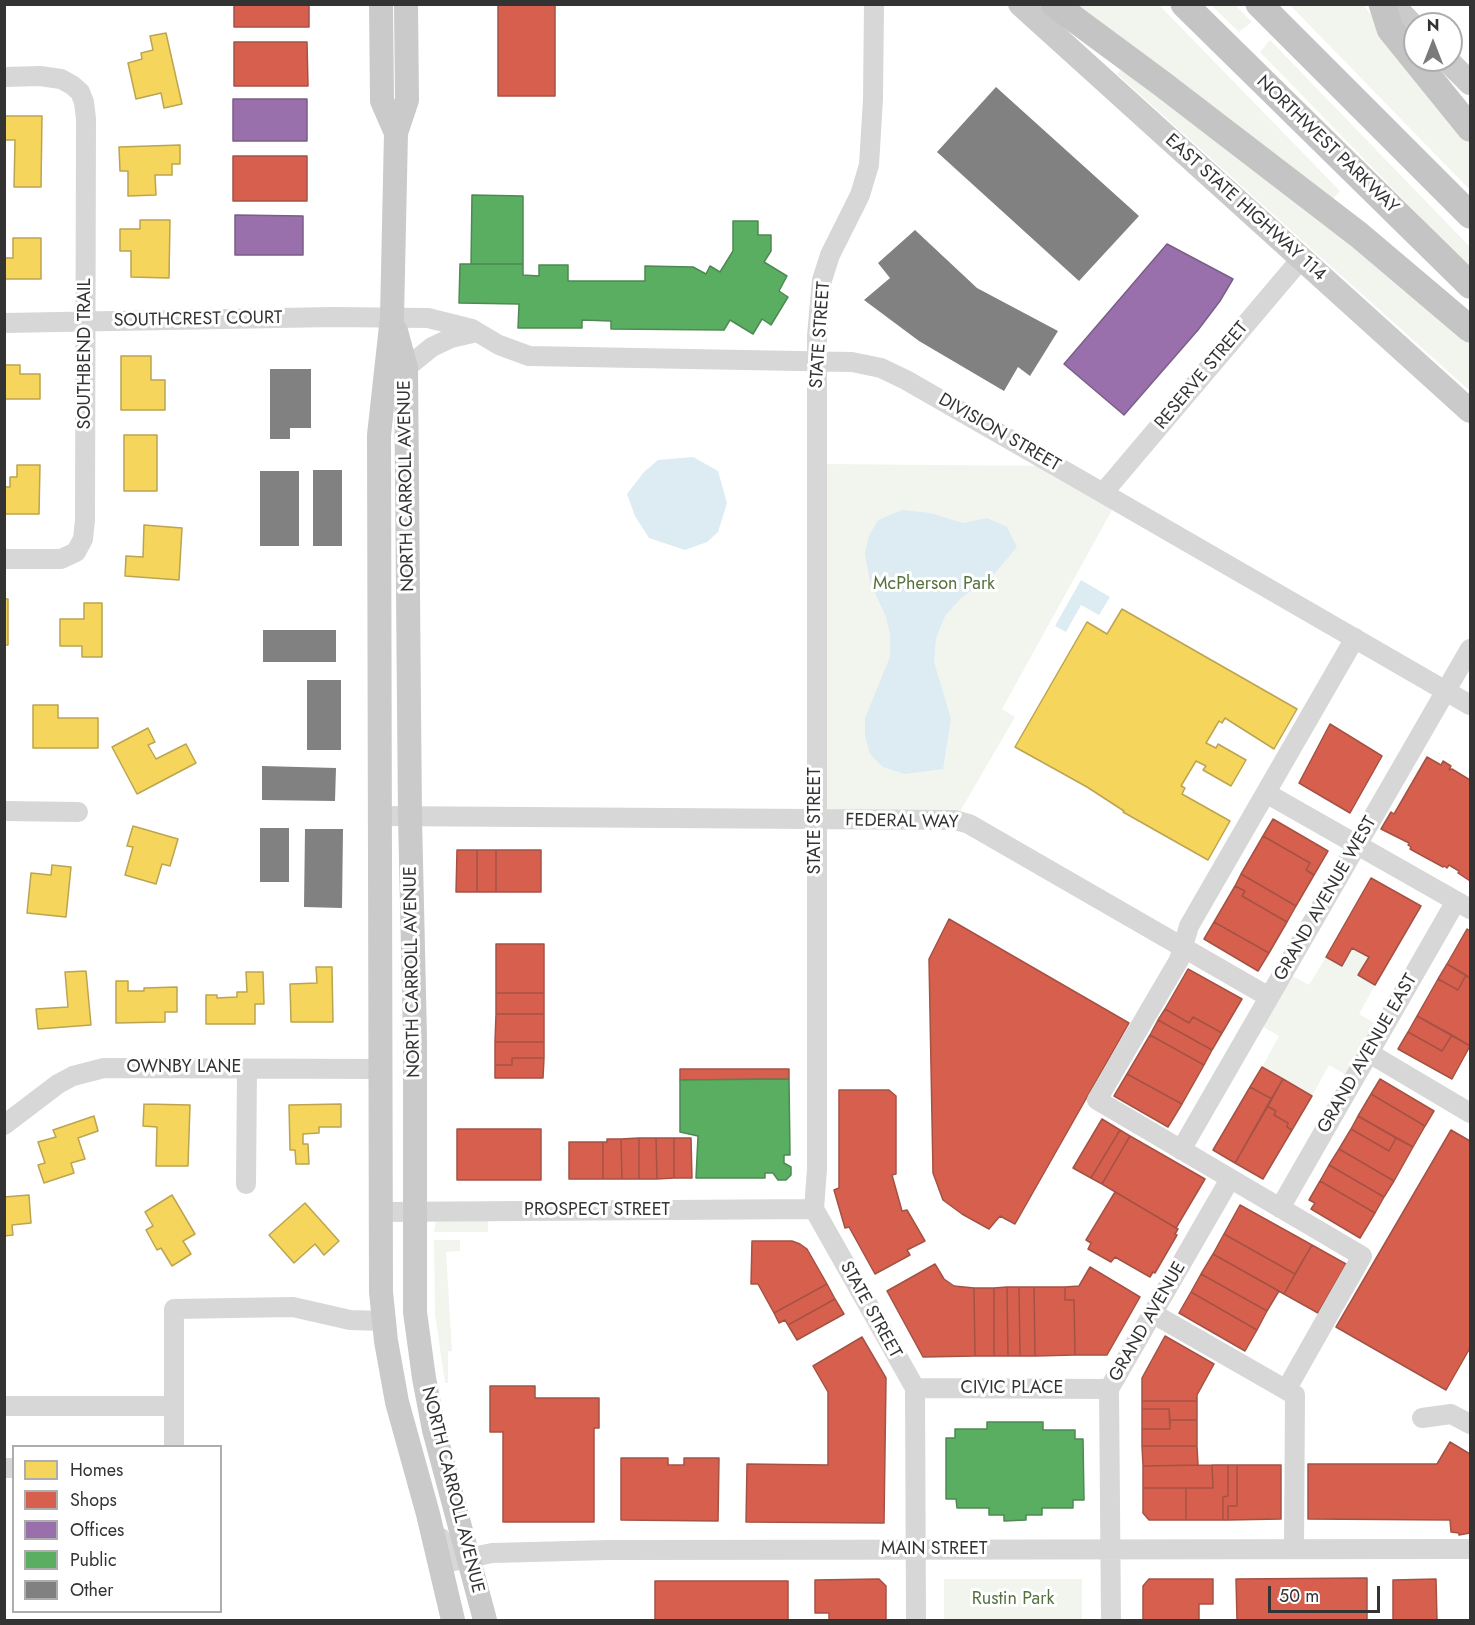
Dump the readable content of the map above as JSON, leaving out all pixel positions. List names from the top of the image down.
{
  "streets": {
    "highway": ["NORTHWEST PARKWAY"],
    "main road": ["EAST STATE HIGHWAY 114", "NORTH CARROLL AVENUE"],
    "street": [
      "SOUTHCREST COURT",
      "STATE STREET",
      "SOUTHBEND TRAIL",
      "RESERVE STREET",
      "DIVISION STREET",
      "FEDERAL WAY",
      "GRAND AVENUE WEST",
      "GRAND AVENUE EAST",
      "OWNBY LANE",
      "PROSPECT STREET",
      "GRAND AVENUE",
      "CIVIC PLACE",
      "MAIN STREET"
    ]
  },
  "crossings": [
    ["EAST STATE HIGHWAY 114", "RESERVE STREET"],
    ["SOUTHCREST COURT", "SOUTHBEND TRAIL"],
    ["SOUTHCREST COURT", "DIVISION STREET"],
    ["SOUTHCREST COURT", "NORTH CARROLL AVENUE"],
    ["STATE STREET", "DIVISION STREET"],
    ["STATE STREET", "FEDERAL WAY"],
    ["STATE STREET", "PROSPECT STREET"],
    ["STATE STREET", "CIVIC PLACE"],
    ["STATE STREET", "MAIN STREET"],
    ["RESERVE STREET", "DIVISION STREET"],
    ["DIVISION STREET", "NORTH CARROLL AVENUE"],
    ["DIVISION STREET", "GRAND AVENUE WEST"],
    ["NORTH CARROLL AVENUE", "FEDERAL WAY"],
    ["NORTH CARROLL AVENUE", "OWNBY LANE"],
    ["NORTH CARROLL AVENUE", "PROSPECT STREET"],
    ["NORTH CARROLL AVENUE", "MAIN STREET"],
    ["FEDERAL WAY", "GRAND AVENUE WEST"],
    ["GRAND AVENUE", "CIVIC PLACE"],
    ["GRAND AVENUE", "MAIN STREET"]
  ],
  "parks": ["McPherson Park", "Rustin Park"],
  "legend": [
    "Homes",
    "Shops",
    "Offices",
    "Public",
    "Other"
  ],
  "scale_bar": "50 m",
  "north": "top"
}
